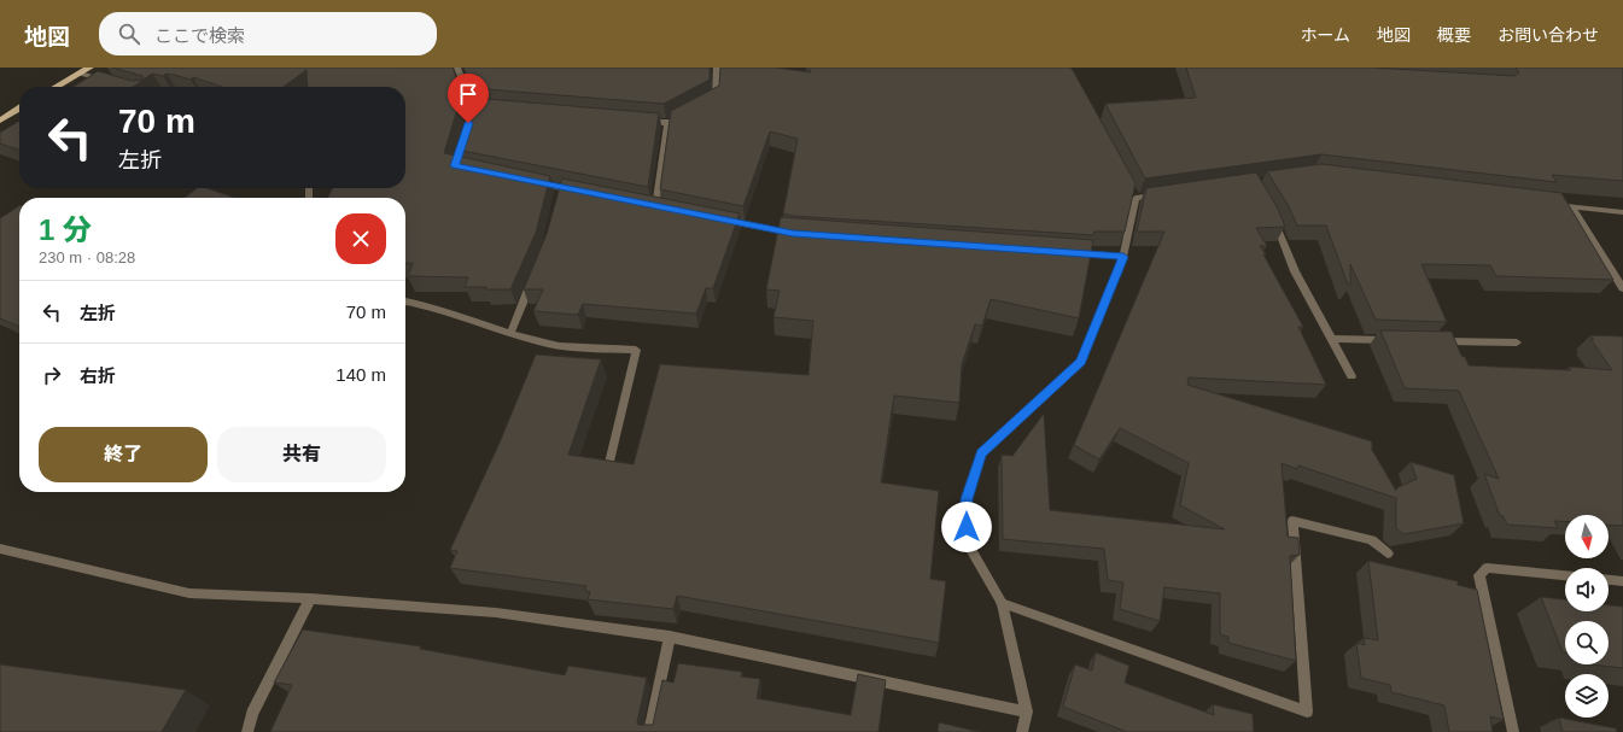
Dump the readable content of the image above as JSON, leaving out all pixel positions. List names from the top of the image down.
{
  "north": "bottom",
  "page": {
    "header": "地図",
    "search": "ここで検索",
    "nav": [
      "ホーム",
      "地図",
      "概要",
      "お問い合わせ"
    ],
    "turn": ["70 m", "左折"],
    "heading": ["1 分", "230 m · 08:28"],
    "list": [
      {
        "name": "左折",
        "value": "70 m"
      },
      {
        "name": "右折",
        "value": "140 m"
      }
    ],
    "buttons": ["終了", "共有"]
  }
}
